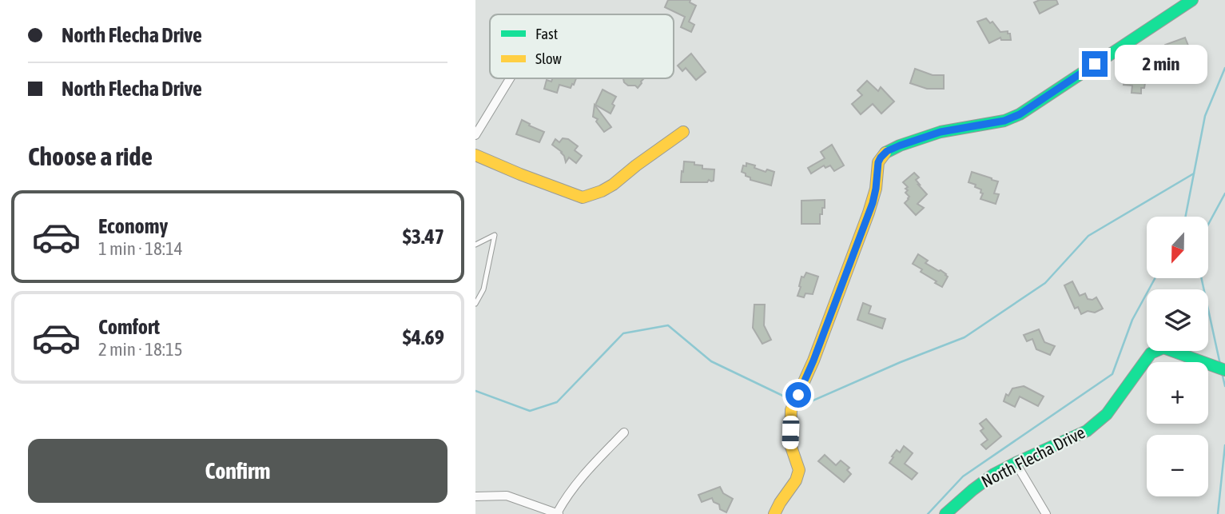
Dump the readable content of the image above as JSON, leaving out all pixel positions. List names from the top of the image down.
{
  "streets": {
    "street": ["North Flecha Drive"]
  },
  "legend": ["Fast", "Slow"],
  "north": "bottom",
  "page": {
    "banner": ["North Flecha Drive", "North Flecha Drive"],
    "bubble": "2 min",
    "heading": "Choose a ride",
    "list": [
      {
        "name": "Economy",
        "note": "1 min · 18:14",
        "value": "$3.47"
      },
      {
        "name": "Comfort",
        "note": "2 min · 18:15",
        "value": "$4.69"
      }
    ],
    "map_buttons": ["+", "−"],
    "buttons": "Confirm"
  }
}
